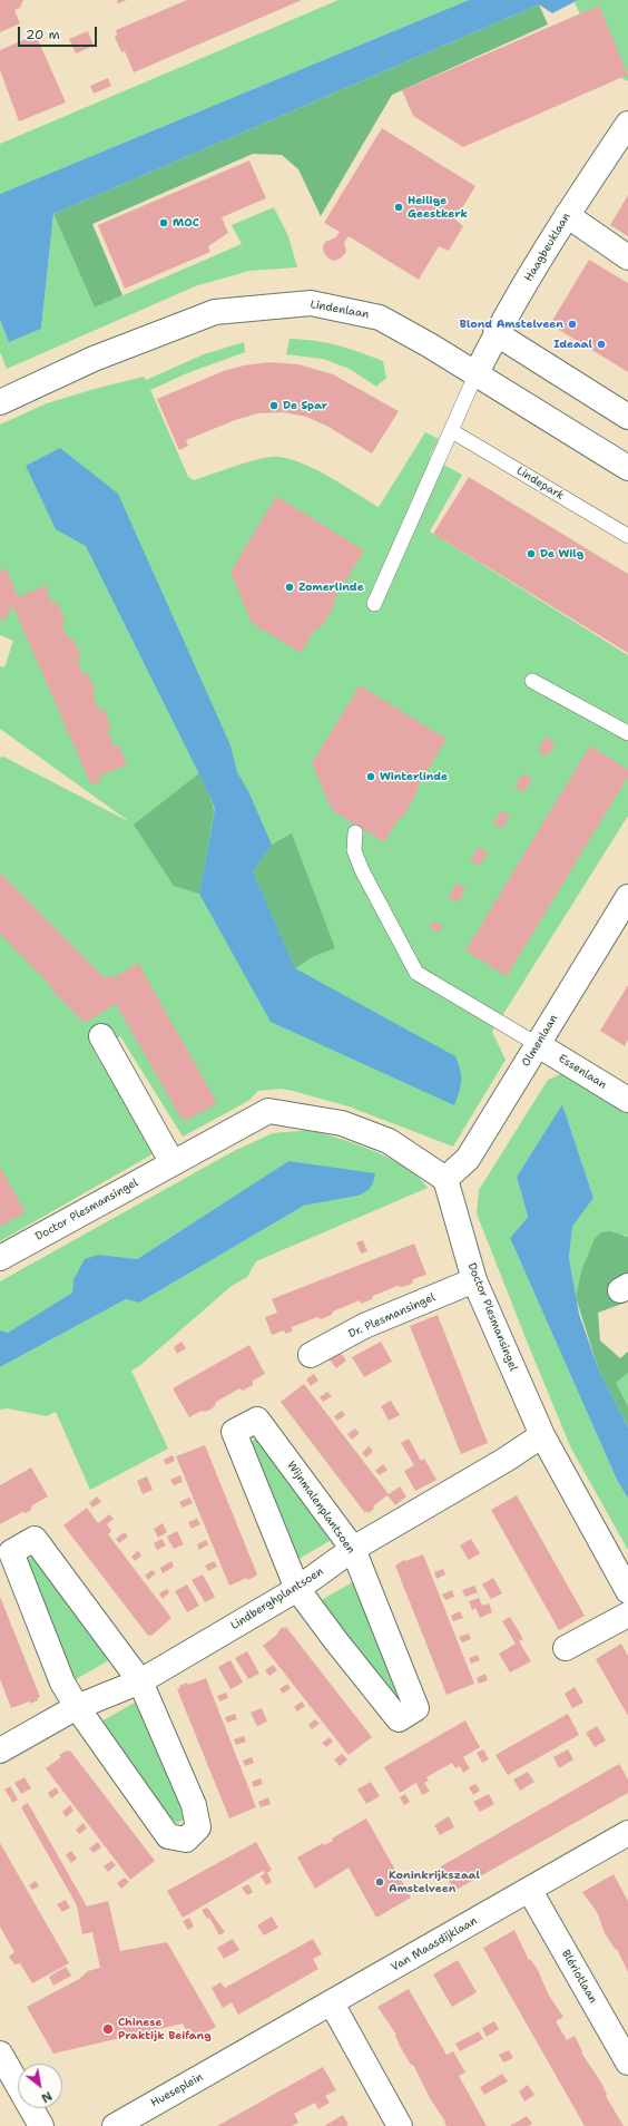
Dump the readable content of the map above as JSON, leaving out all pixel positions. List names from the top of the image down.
{
  "streets": {
    "street": [
      "Haagbeuklaan",
      "Lindenlaan",
      "Olmenlaan",
      "Essenlaan",
      "Doctor Plesmansingel",
      "Dr. Plesmansingel",
      "Wijnmalenplantsoen",
      "Lindberghplantsoen",
      "Van Maasdijklaan",
      "Blériotlaan",
      "Hueseplein"
    ],
    "lane": ["Lindepark"]
  },
  "crossings": [
    ["Haagbeuklaan", "Lindenlaan"],
    ["Olmenlaan", "Essenlaan"],
    ["Olmenlaan", "Doctor Plesmansingel"],
    ["Doctor Plesmansingel", "Dr. Plesmansingel"],
    ["Doctor Plesmansingel", "Lindberghplantsoen"],
    ["Wijnmalenplantsoen", "Lindberghplantsoen"],
    ["Van Maasdijklaan", "Blériotlaan"],
    ["Van Maasdijklaan", "Hueseplein"]
  ],
  "places": [
    "Heilige Geestkerk",
    "MOC",
    "Blond Amstelveen",
    "Ideaal",
    "De Spar",
    "De Wilg",
    "Zomerlinde",
    "Winterlinde",
    "Koninkrijkszaal Amstelveen",
    "Chinese Praktijk Beifang"
  ],
  "scale_bar": "20 m",
  "north": "bottom right"
}
